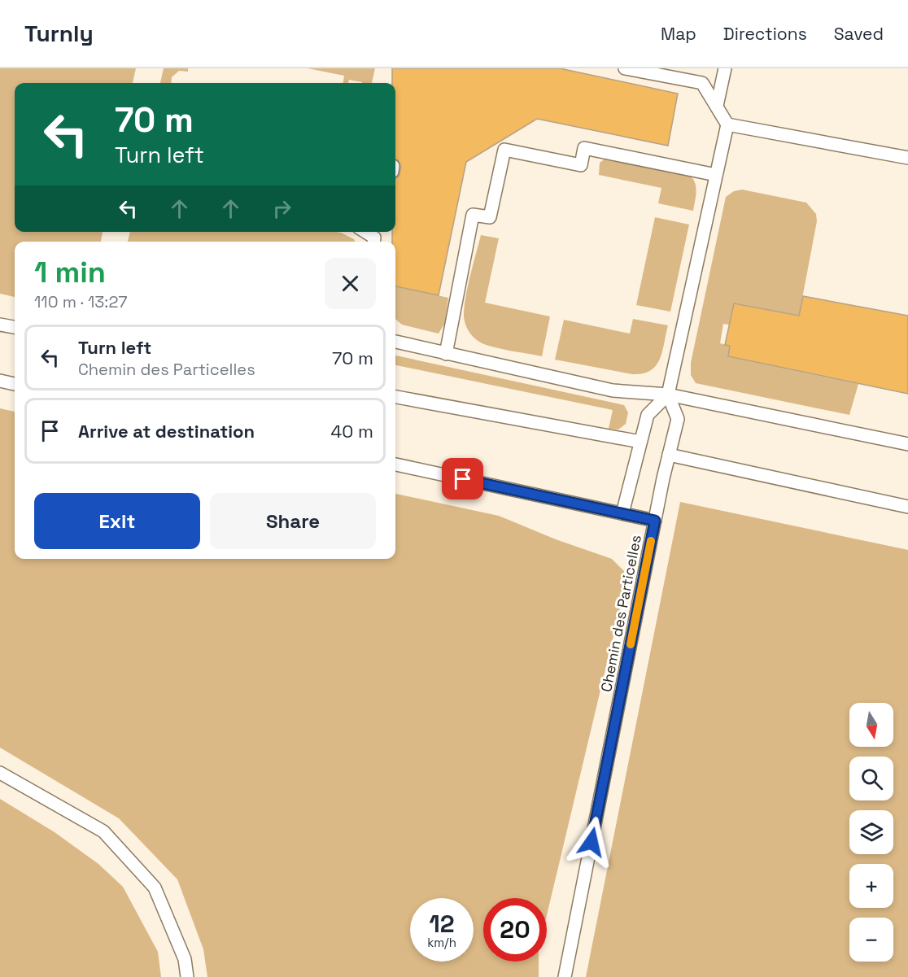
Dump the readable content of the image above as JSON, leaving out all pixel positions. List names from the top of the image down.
{
  "streets": {
    "lane": ["Chemin des Particelles"]
  },
  "north": "bottom",
  "page": {
    "header": "Turnly",
    "nav": ["Map", "Directions", "Saved"],
    "turn": ["70 m", "Turn left"],
    "heading": ["1 min", "110 m · 13:27"],
    "list": [
      {
        "name": "Turn left",
        "note": "Chemin des Particelles",
        "value": "70 m"
      },
      {
        "name": "Arrive at destination",
        "value": "40 m"
      }
    ],
    "buttons": ["Exit", "Share"],
    "map_buttons": ["+", "−"],
    "speed": "12 km/h",
    "limit": "20"
  }
}
